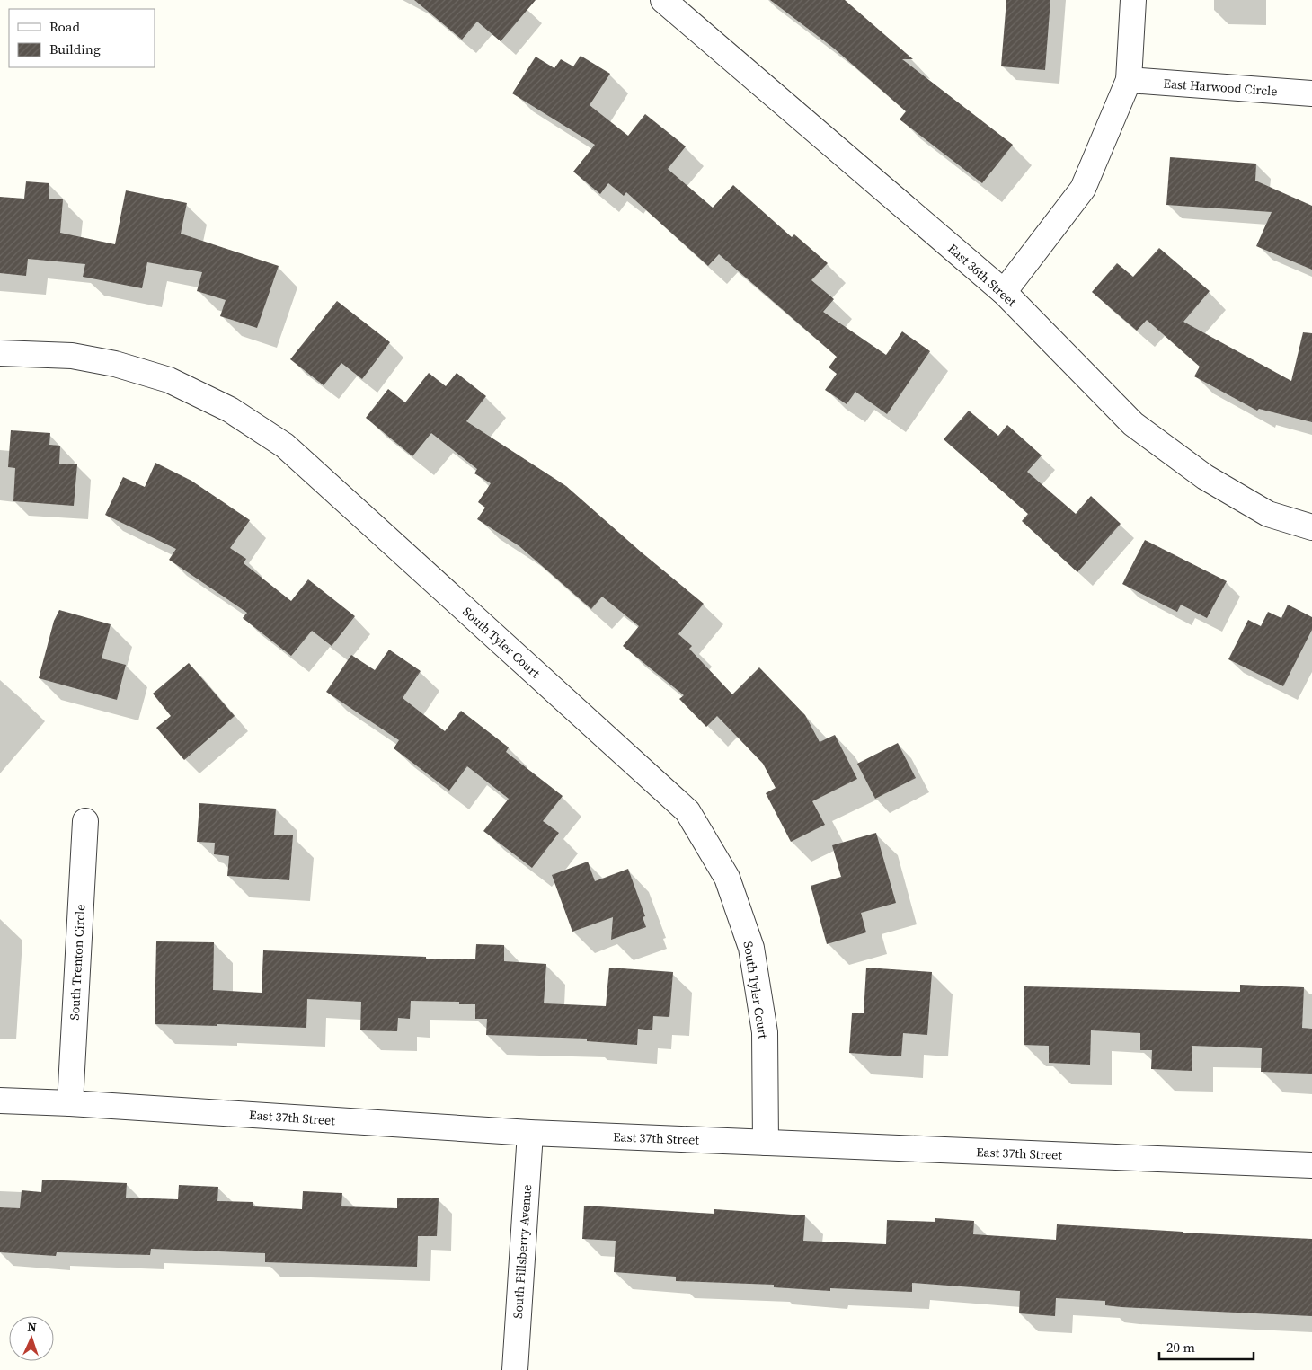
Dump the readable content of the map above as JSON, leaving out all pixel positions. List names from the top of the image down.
{
  "streets": {
    "street": [
      "East Harwood Circle",
      "East 36th Street",
      "South Tyler Court",
      "South Trenton Circle",
      "East 37th Street",
      "South Pillsberry Avenue"
    ]
  },
  "crossings": [
    ["South Tyler Court", "East 37th Street"],
    ["South Trenton Circle", "East 37th Street"],
    ["East 37th Street", "South Pillsberry Avenue"]
  ],
  "legend": ["Road", "Building"],
  "scale_bar": "20 m",
  "north": "top"
}
